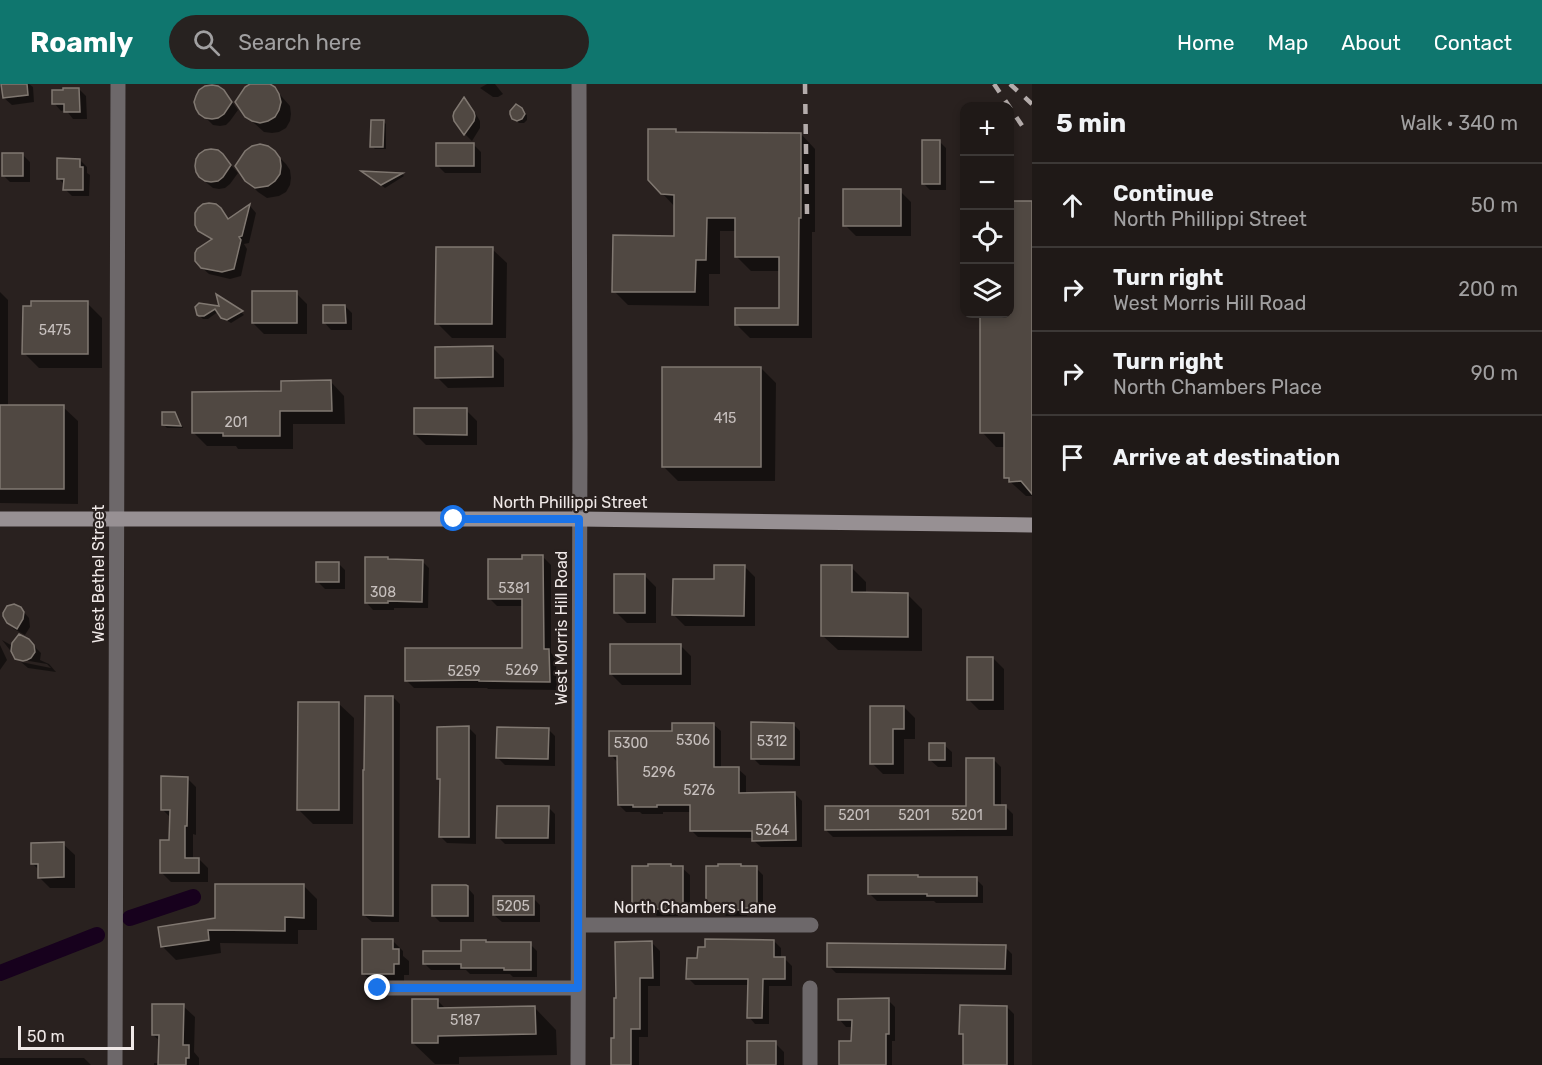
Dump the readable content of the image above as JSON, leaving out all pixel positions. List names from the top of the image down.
{
  "streets": {
    "street": [
      "North Phillippi Street",
      "West Bethel Street",
      "West Morris Hill Road",
      "North Chambers Lane"
    ]
  },
  "crossings": [
    ["North Phillippi Street", "West Bethel Street"],
    ["North Phillippi Street", "West Morris Hill Road"],
    ["West Morris Hill Road", "North Chambers Lane"]
  ],
  "house_numbers": [
    "5475",
    "415",
    "201",
    "5381",
    "308",
    "5269",
    "5259",
    "5306",
    "5312",
    "5300",
    "5296",
    "5276",
    "5201",
    "5201",
    "5201",
    "5264",
    "5205",
    "5187"
  ],
  "scale_bar": "50 m",
  "page": {
    "header": "Roamly",
    "search": "Search here",
    "nav": [
      "Home",
      "Map",
      "About",
      "Contact"
    ],
    "heading": ["5 min", "Walk · 340 m"],
    "map_buttons": ["+", "−"],
    "list": [
      ["Continue", "North Phillippi Street", "50 m"],
      ["Turn right", "West Morris Hill Road", "200 m"],
      ["Turn right", "North Chambers Place", "90 m"],
      "Arrive at destination"
    ],
    "scale": "50 m"
  }
}
